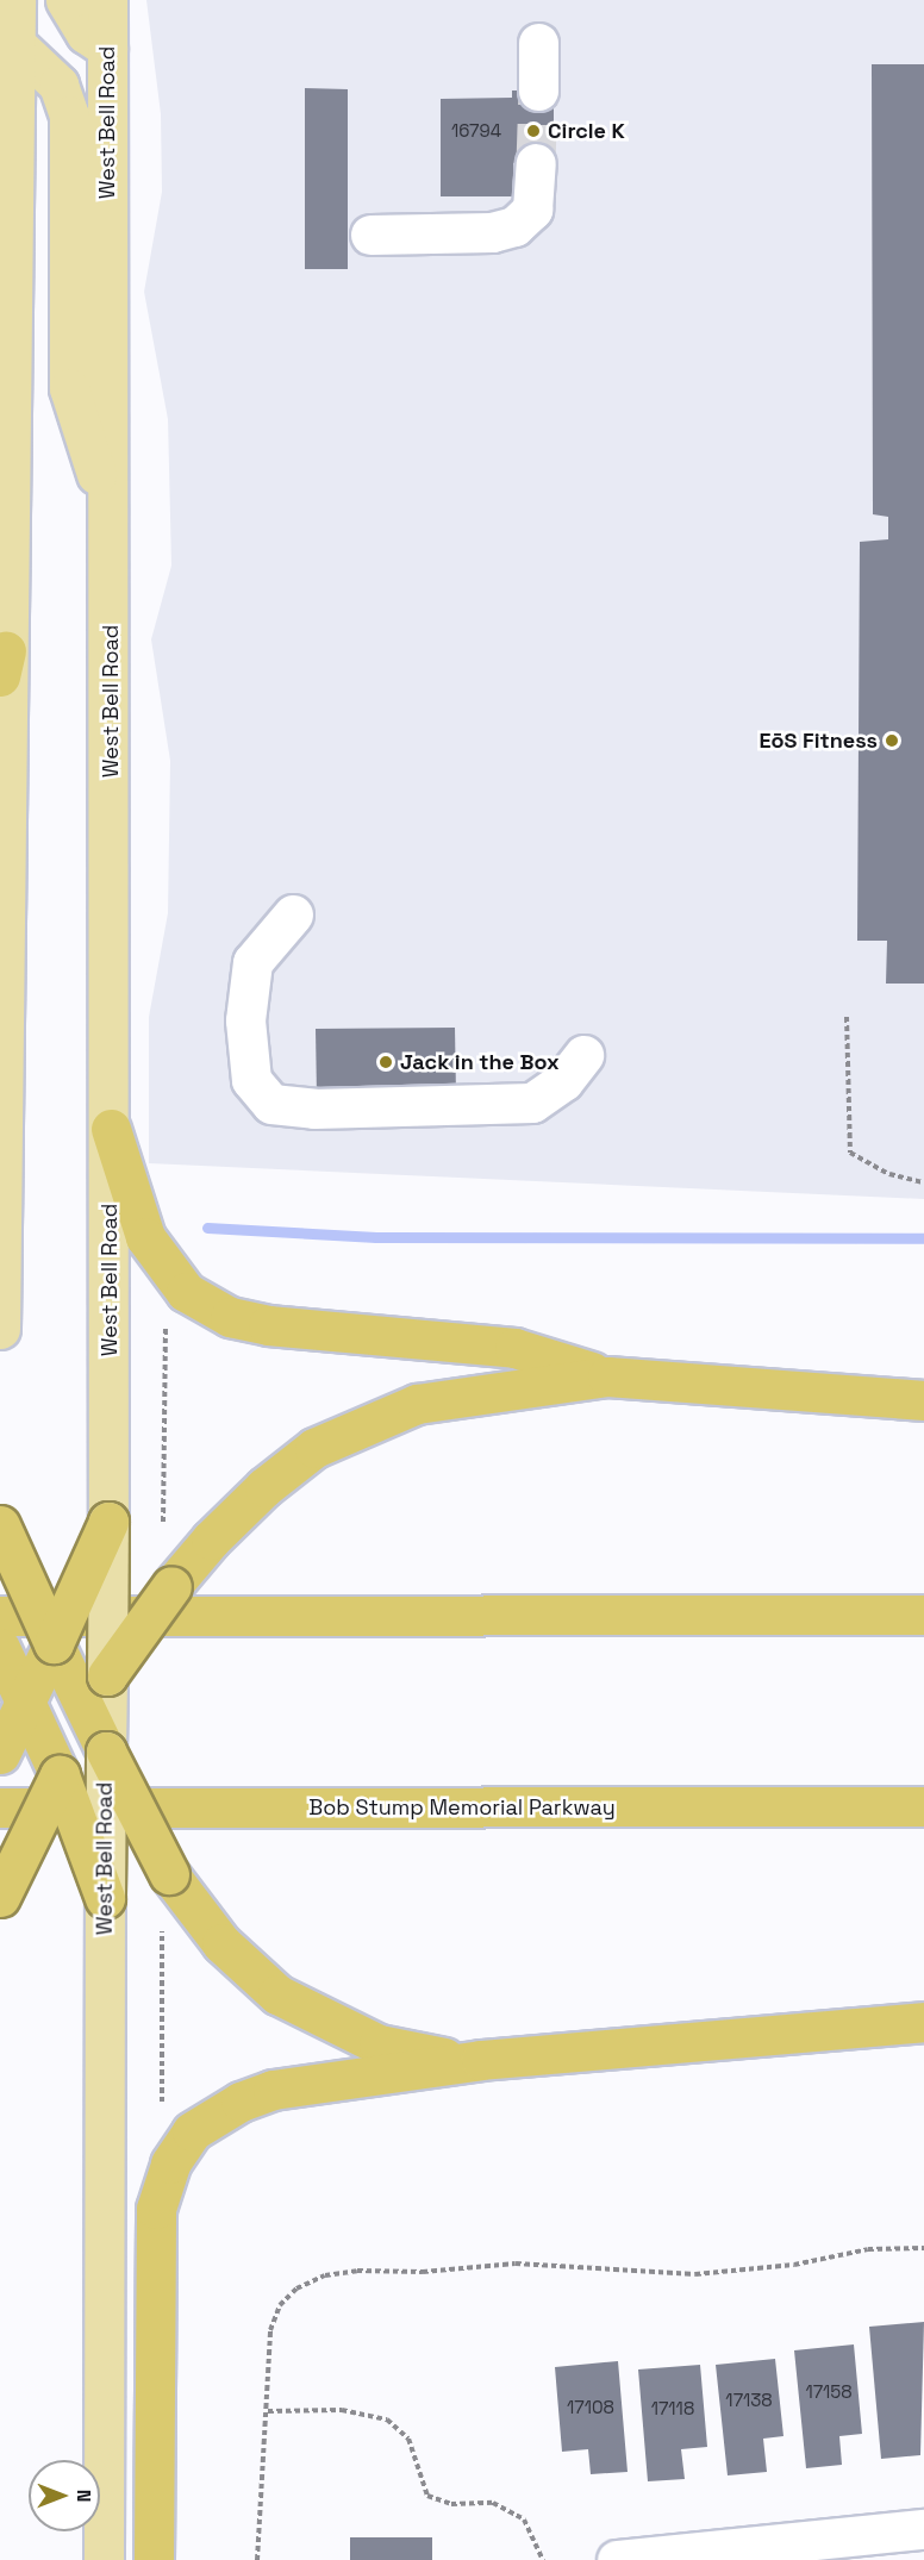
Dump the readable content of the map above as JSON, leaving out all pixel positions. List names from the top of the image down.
{
  "streets": {
    "highway": ["Bob Stump Memorial Parkway"],
    "main road": ["West Bell Road"]
  },
  "places": ["Circle K", "EōS Fitness", "Jack in the Box"],
  "house_numbers": [
    "16794",
    "17158",
    "17138",
    "17108",
    "17118"
  ],
  "north": "right"
}
